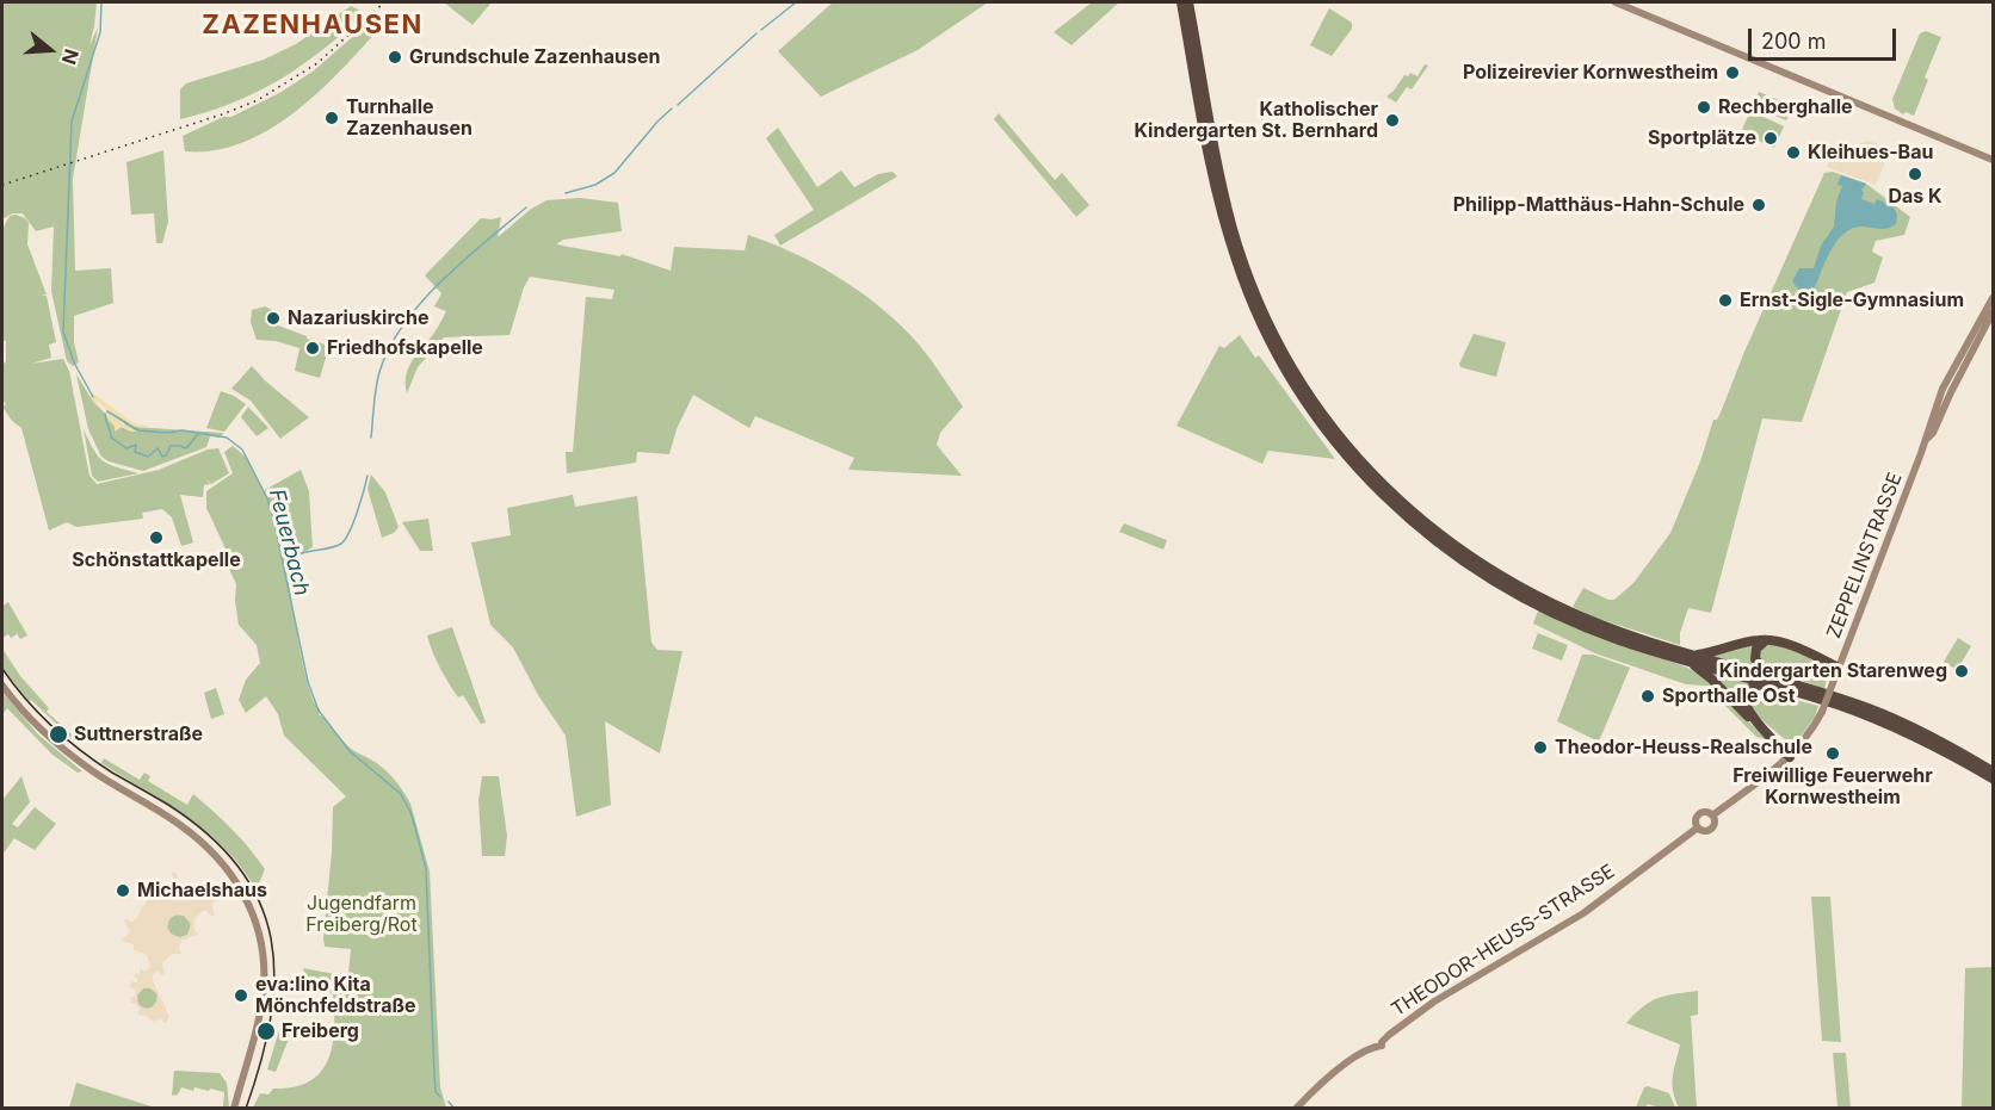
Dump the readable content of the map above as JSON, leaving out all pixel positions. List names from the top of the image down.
{
  "streets": {
    "street": ["ZEPPELINSTRASSE", "THEODOR-HEUSS-STRASSE"]
  },
  "crossings": [
    ["ZEPPELINSTRASSE", "THEODOR-HEUSS-STRASSE"]
  ],
  "districts": ["ZAZENHAUSEN"],
  "water": ["Feuerbach"],
  "parks": ["Jugendfarm Freiberg/Rot"],
  "places": [
    "Grundschule Zazenhausen",
    "Polizeirevier Kornwestheim",
    "Rechberghalle",
    "Turnhalle Zazenhausen",
    "Katholischer Kindergarten St. Bernhard",
    "Sportplätze",
    "Kleihues-Bau",
    "Das K",
    "Philipp-Matthäus-Hahn-Schule",
    "Ernst-Sigle-Gymnasium",
    "Nazariuskirche",
    "Friedhofskapelle",
    "Schönstattkapelle",
    "Kindergarten Starenweg",
    "Sporthalle Ost",
    "Suttnerstraße",
    "Theodor-Heuss-Realschule",
    "Freiwillige Feuerwehr Kornwestheim",
    "Michaelshaus",
    "eva:lino Kita Mönchfeldstraße",
    "Freiberg"
  ],
  "scale_bar": "200 m",
  "north": "right"
}
